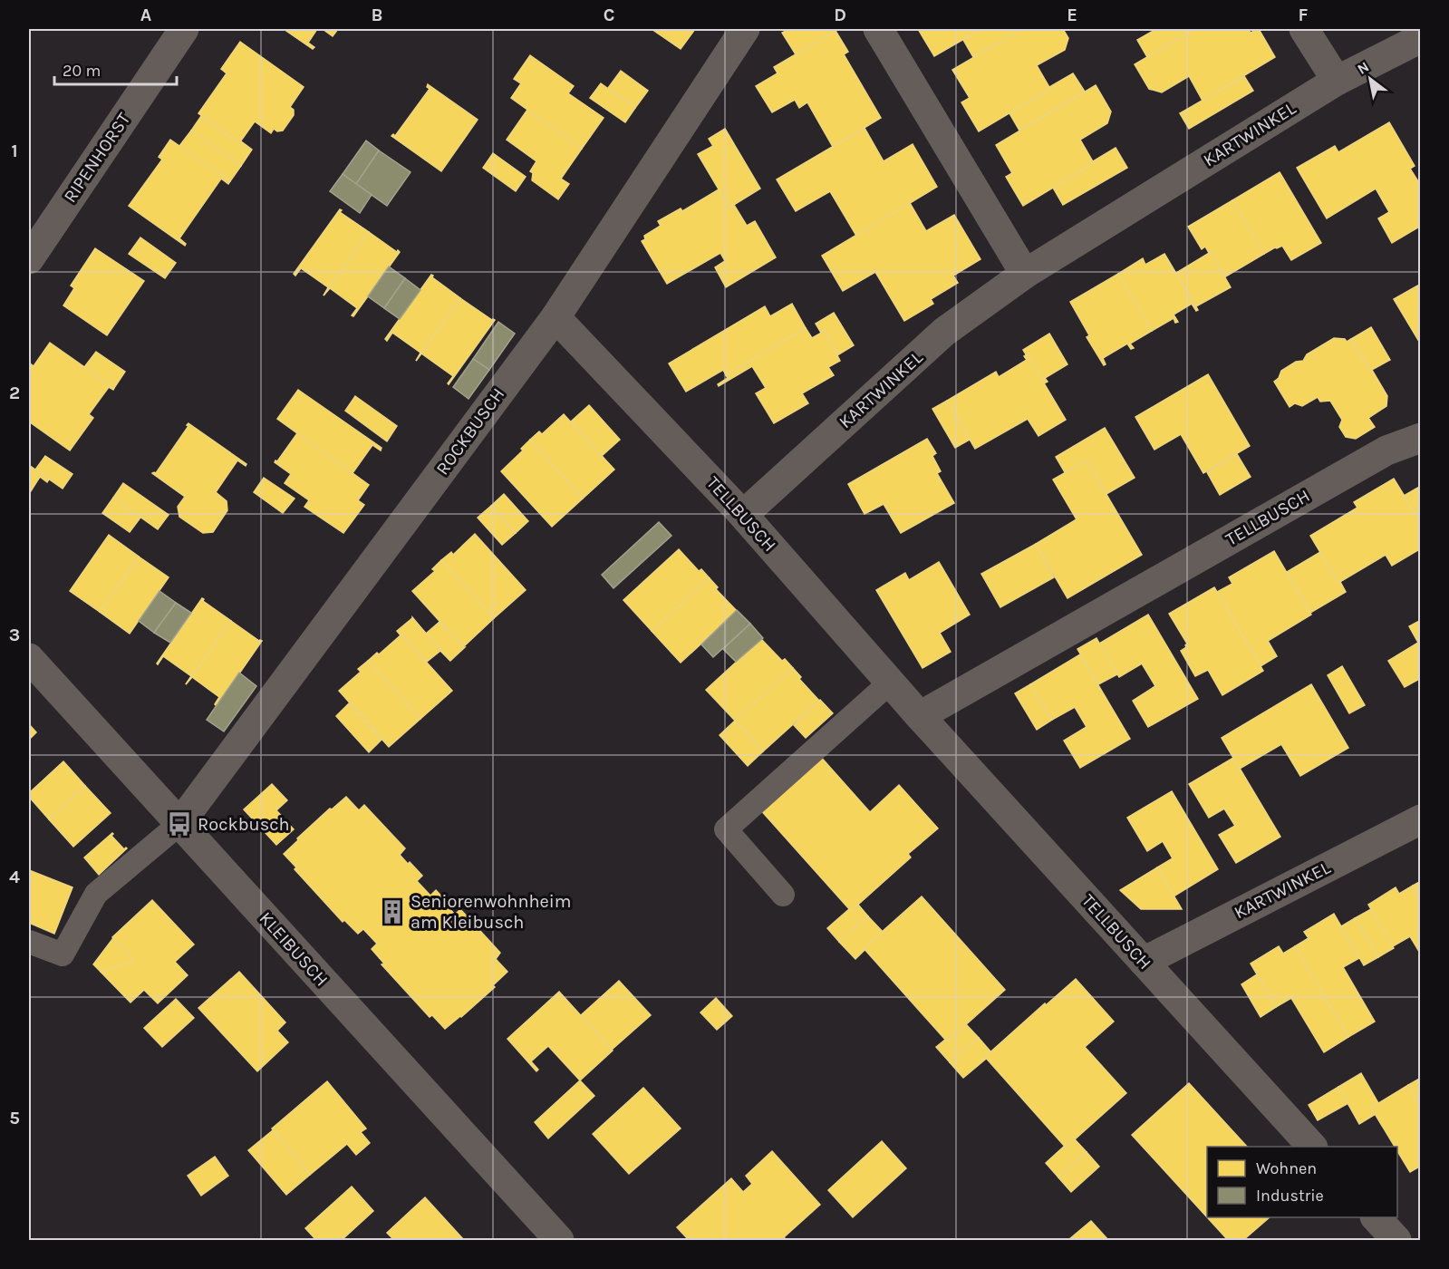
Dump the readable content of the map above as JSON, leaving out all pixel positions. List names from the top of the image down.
{
  "streets": {
    "street": [
      "KARTWINKEL",
      "RIPENHORST",
      "ROCKBUSCH",
      "TELLBUSCH",
      "KLEIBUSCH"
    ]
  },
  "crossings": [
    ["KARTWINKEL", "TELLBUSCH"],
    ["ROCKBUSCH", "TELLBUSCH"],
    ["ROCKBUSCH", "KLEIBUSCH"]
  ],
  "places": {
    "bus stop": ["Rockbusch"],
    "building": ["Seniorenwohnheim am Kleibusch"]
  },
  "legend": ["Wohnen", "Industrie"],
  "scale_bar": "20 m",
  "north": "top left",
  "grid": {
    "columns": [
      "A",
      "B",
      "C",
      "D",
      "E",
      "F"
    ],
    "rows": [
      "1",
      "2",
      "3",
      "4",
      "5"
    ]
  }
}
